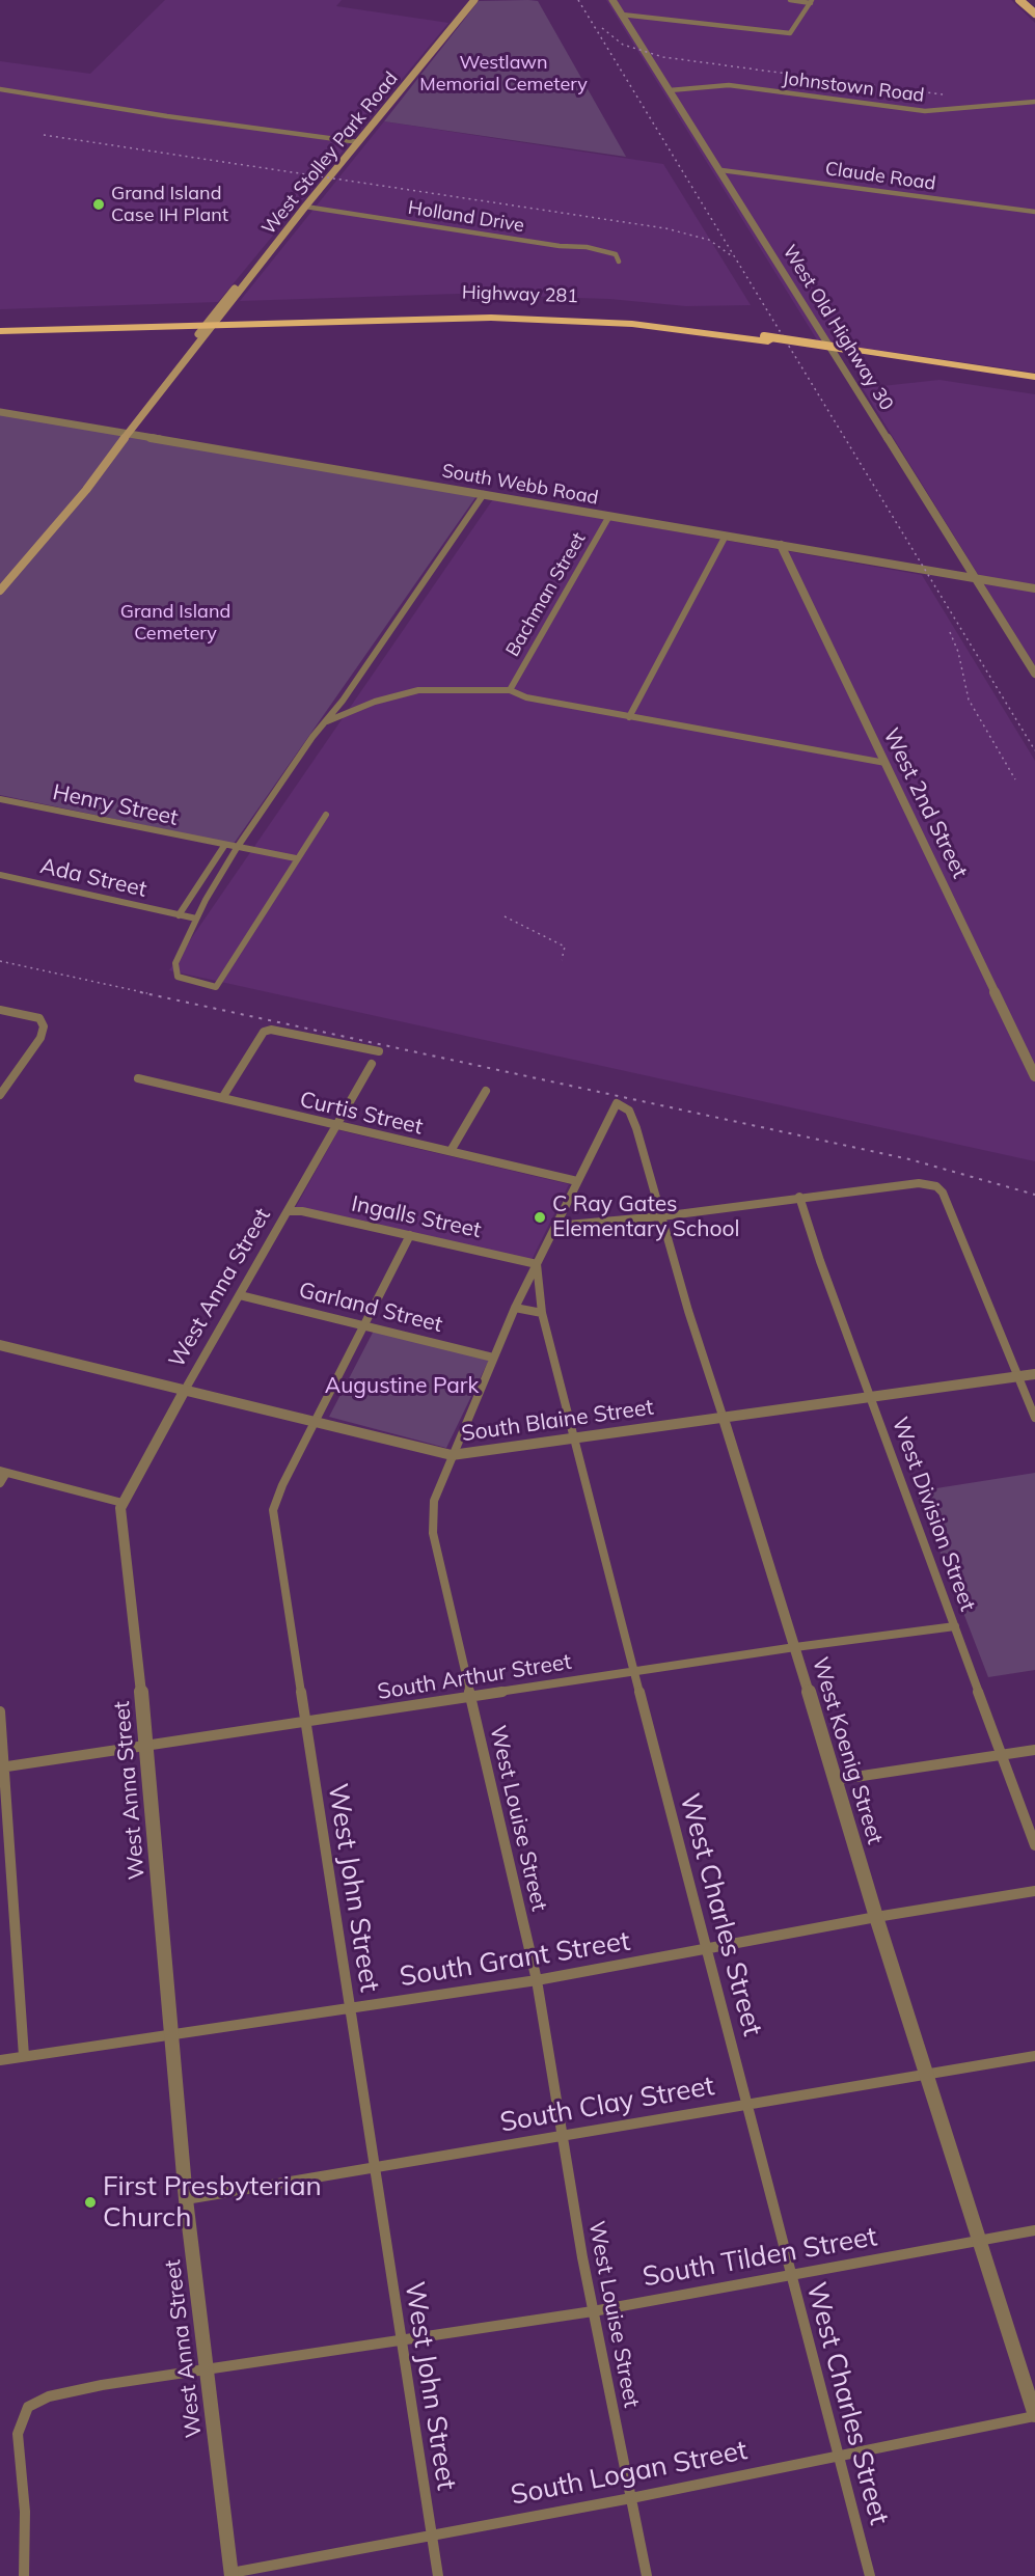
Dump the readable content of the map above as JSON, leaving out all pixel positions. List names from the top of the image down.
{
  "streets": {
    "highway": ["Highway 281"],
    "main road": ["West Stolley Park Road"],
    "street": [
      "Johnstown Road",
      "Claude Road",
      "Holland Drive",
      "West Old Highway 30",
      "South Webb Road",
      "Bachman Street",
      "West 2nd Street",
      "Henry Street",
      "Ada Street",
      "Curtis Street",
      "Ingalls Street",
      "West Anna Street",
      "Garland Street",
      "South Blaine Street",
      "West Division Street",
      "South Arthur Street",
      "West Koenig Street",
      "West Louise Street",
      "West John Street",
      "West Charles Street",
      "South Grant Street",
      "South Clay Street",
      "South Tilden Street",
      "South Logan Street"
    ]
  },
  "crossings": [
    ["Johnstown Road", "West Old Highway 30"],
    ["West Stolley Park Road", "Holland Drive"],
    ["West Stolley Park Road", "Highway 281"],
    ["West Stolley Park Road", "South Webb Road"],
    ["Claude Road", "West Old Highway 30"],
    ["West Old Highway 30", "South Webb Road"],
    ["South Webb Road", "Bachman Street"],
    ["South Webb Road", "West 2nd Street"],
    ["Curtis Street", "West Anna Street"],
    ["Curtis Street", "West Louise Street"],
    ["Ingalls Street", "West Anna Street"],
    ["Ingalls Street", "West Louise Street"],
    ["Ingalls Street", "West John Street"],
    ["Ingalls Street", "West Charles Street"],
    ["West Anna Street", "Garland Street"],
    ["West Anna Street", "South Blaine Street"],
    ["West Anna Street", "South Arthur Street"],
    ["West Anna Street", "South Grant Street"],
    ["West Anna Street", "South Clay Street"],
    ["West Anna Street", "South Tilden Street"],
    ["West Anna Street", "South Logan Street"],
    ["Garland Street", "West Louise Street"],
    ["Garland Street", "West John Street"],
    ["South Blaine Street", "West Division Street"],
    ["South Blaine Street", "West Koenig Street"],
    ["South Blaine Street", "West Louise Street"],
    ["South Blaine Street", "West John Street"],
    ["South Blaine Street", "West Charles Street"],
    ["West Division Street", "South Arthur Street"],
    ["South Arthur Street", "West Koenig Street"],
    ["South Arthur Street", "West Louise Street"],
    ["South Arthur Street", "West John Street"],
    ["South Arthur Street", "West Charles Street"],
    ["West Koenig Street", "West Louise Street"],
    ["West Koenig Street", "South Grant Street"],
    ["West Koenig Street", "South Clay Street"],
    ["West Koenig Street", "South Tilden Street"],
    ["West Koenig Street", "South Logan Street"],
    ["West Louise Street", "West Charles Street"],
    ["West Louise Street", "South Grant Street"],
    ["West Louise Street", "South Clay Street"],
    ["West Louise Street", "South Tilden Street"],
    ["West Louise Street", "South Logan Street"],
    ["West John Street", "South Grant Street"],
    ["West John Street", "South Clay Street"],
    ["West John Street", "South Tilden Street"],
    ["West John Street", "South Logan Street"],
    ["West Charles Street", "South Grant Street"],
    ["West Charles Street", "South Clay Street"],
    ["West Charles Street", "South Tilden Street"],
    ["West Charles Street", "South Logan Street"]
  ],
  "parks": ["Westlawn Memorial Cemetery", "Grand Island Cemetery", "Augustine Park"],
  "places": ["Grand Island Case IH Plant", "C Ray Gates Elementary School", "First Presbyterian Church"]
}
